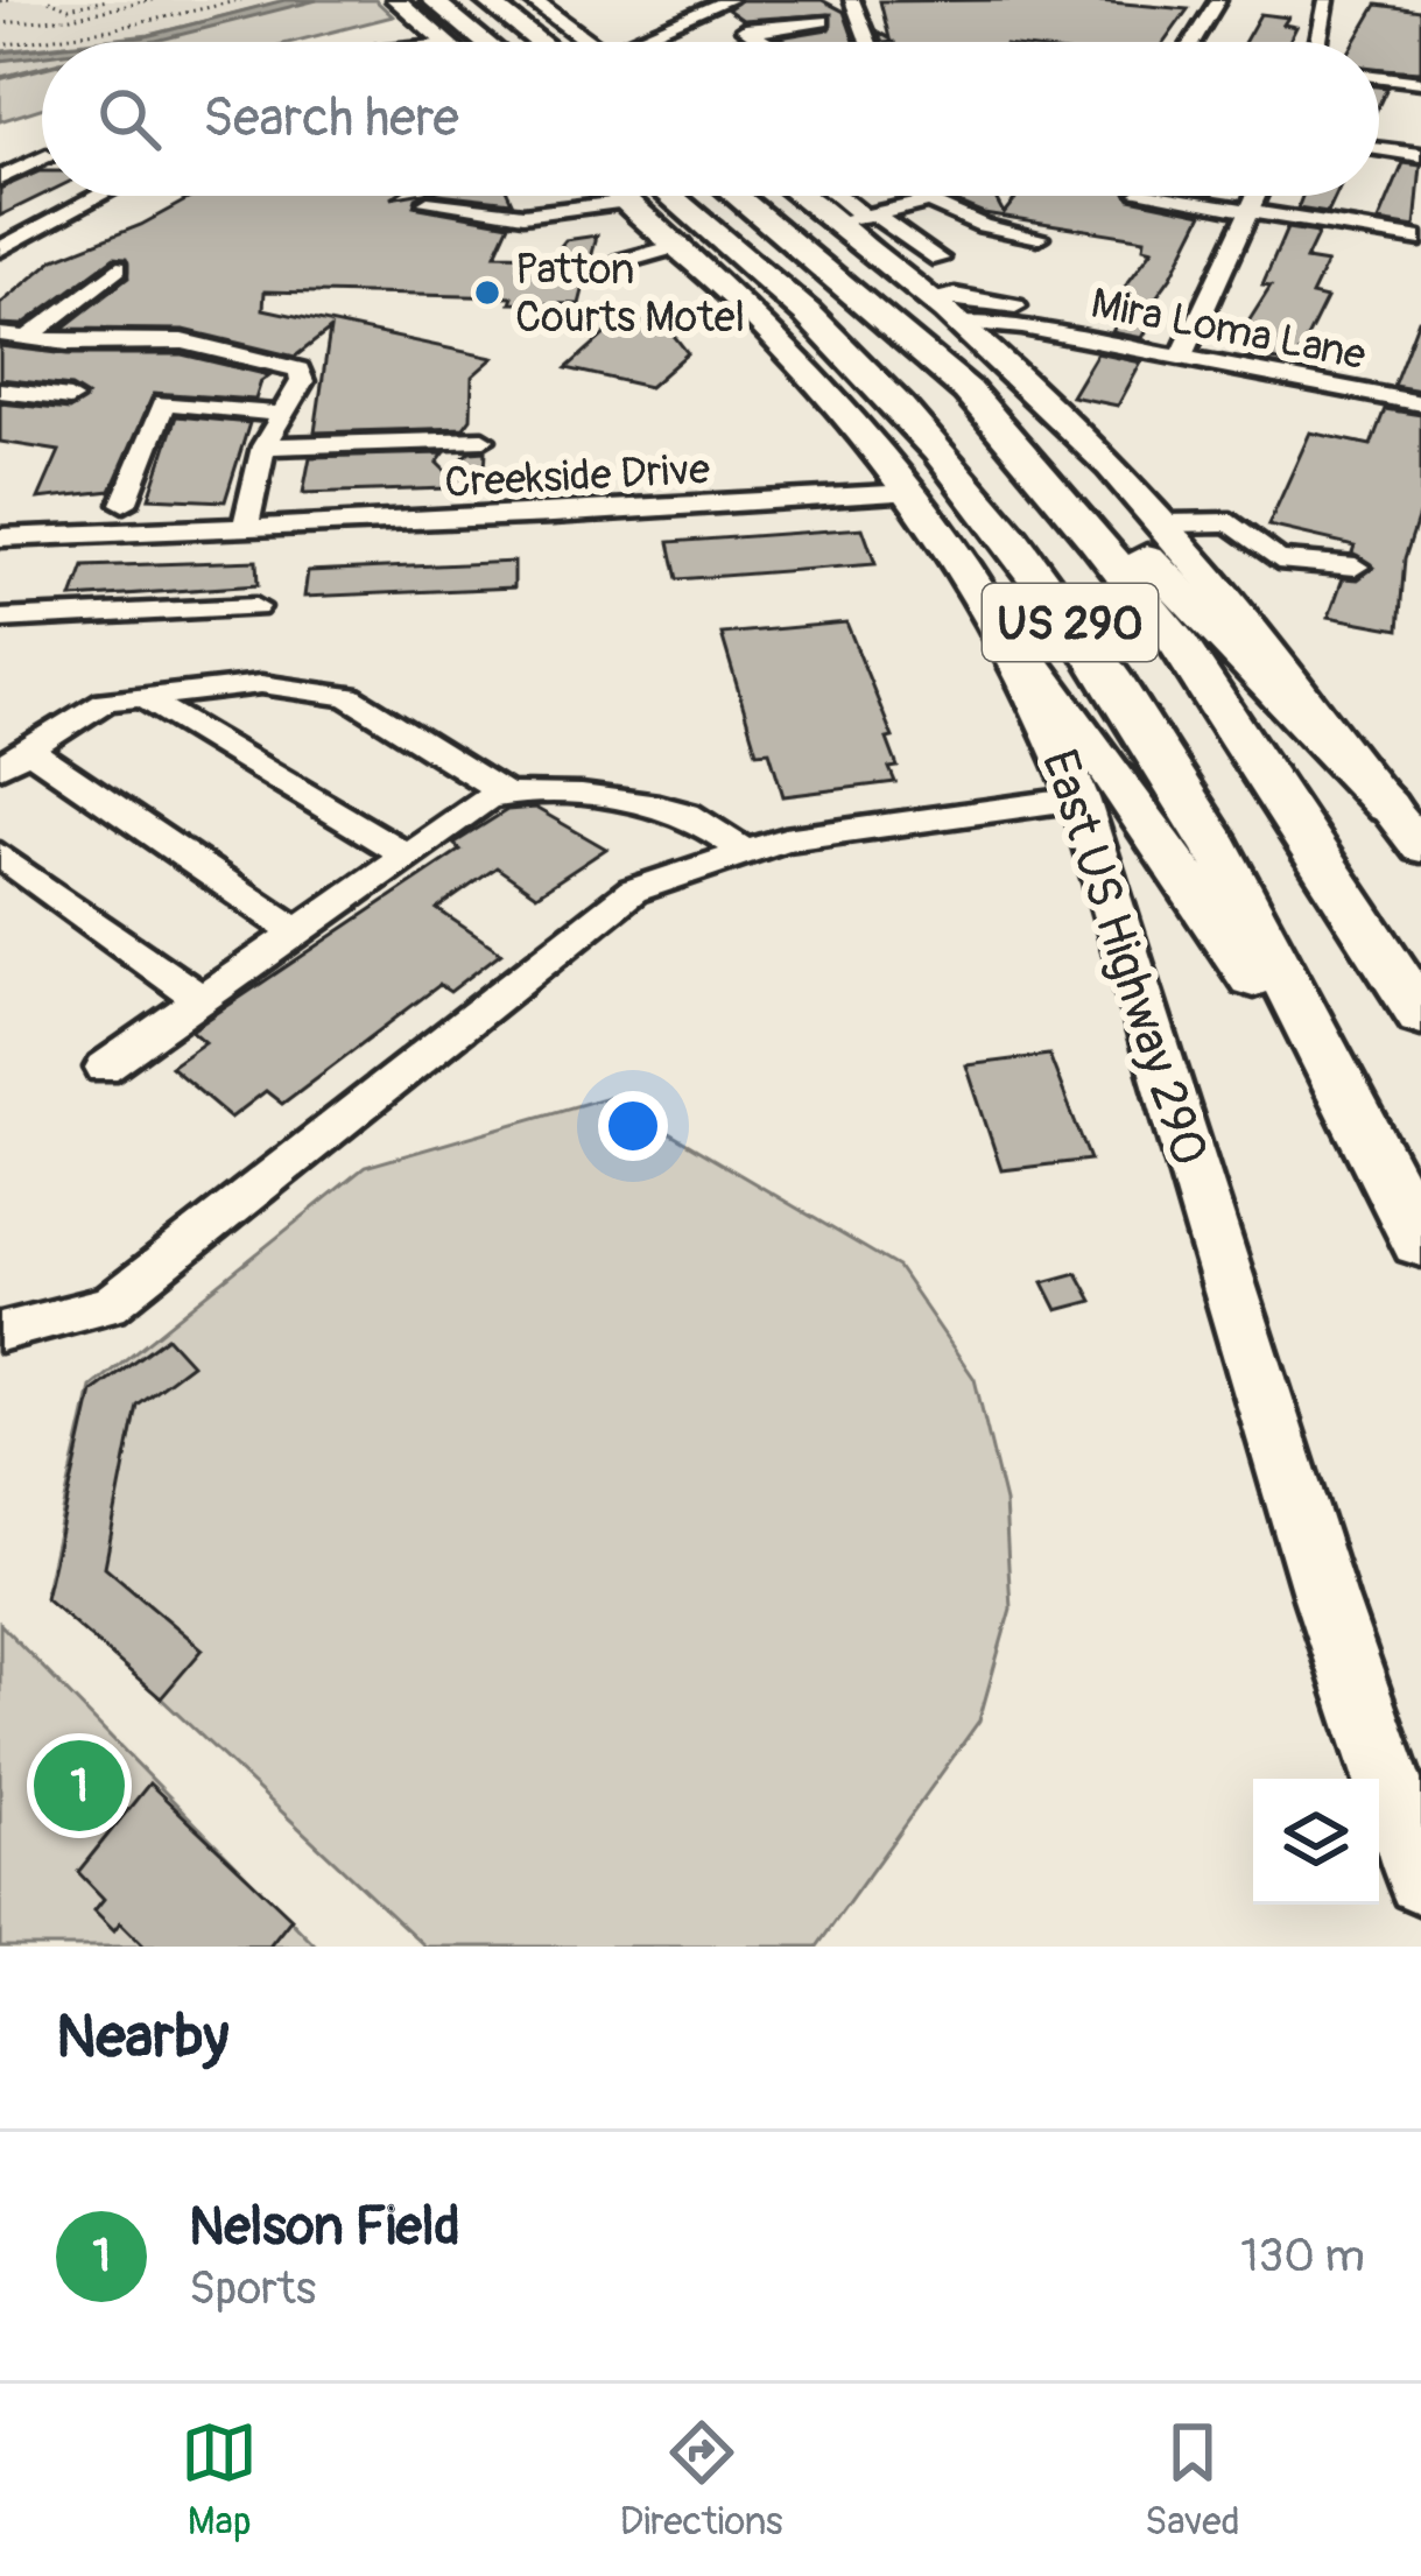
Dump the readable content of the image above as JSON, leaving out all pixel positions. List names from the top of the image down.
{
  "streets": {
    "highway": ["US 290"],
    "main road": ["East US Highway 290"],
    "street": ["Mira Loma Lane", "Creekside Drive"]
  },
  "crossings": [
    ["Creekside Drive", "East US Highway 290"]
  ],
  "places": ["Patton Courts Motel"],
  "page": {
    "search": "Search here",
    "pins": "1",
    "heading": "Nearby",
    "list": [
      {
        "mark": "1",
        "name": "Nelson Field",
        "note": "Sports",
        "value": "130 m"
      }
    ],
    "nav": ["Map", "Directions", "Saved"]
  }
}
